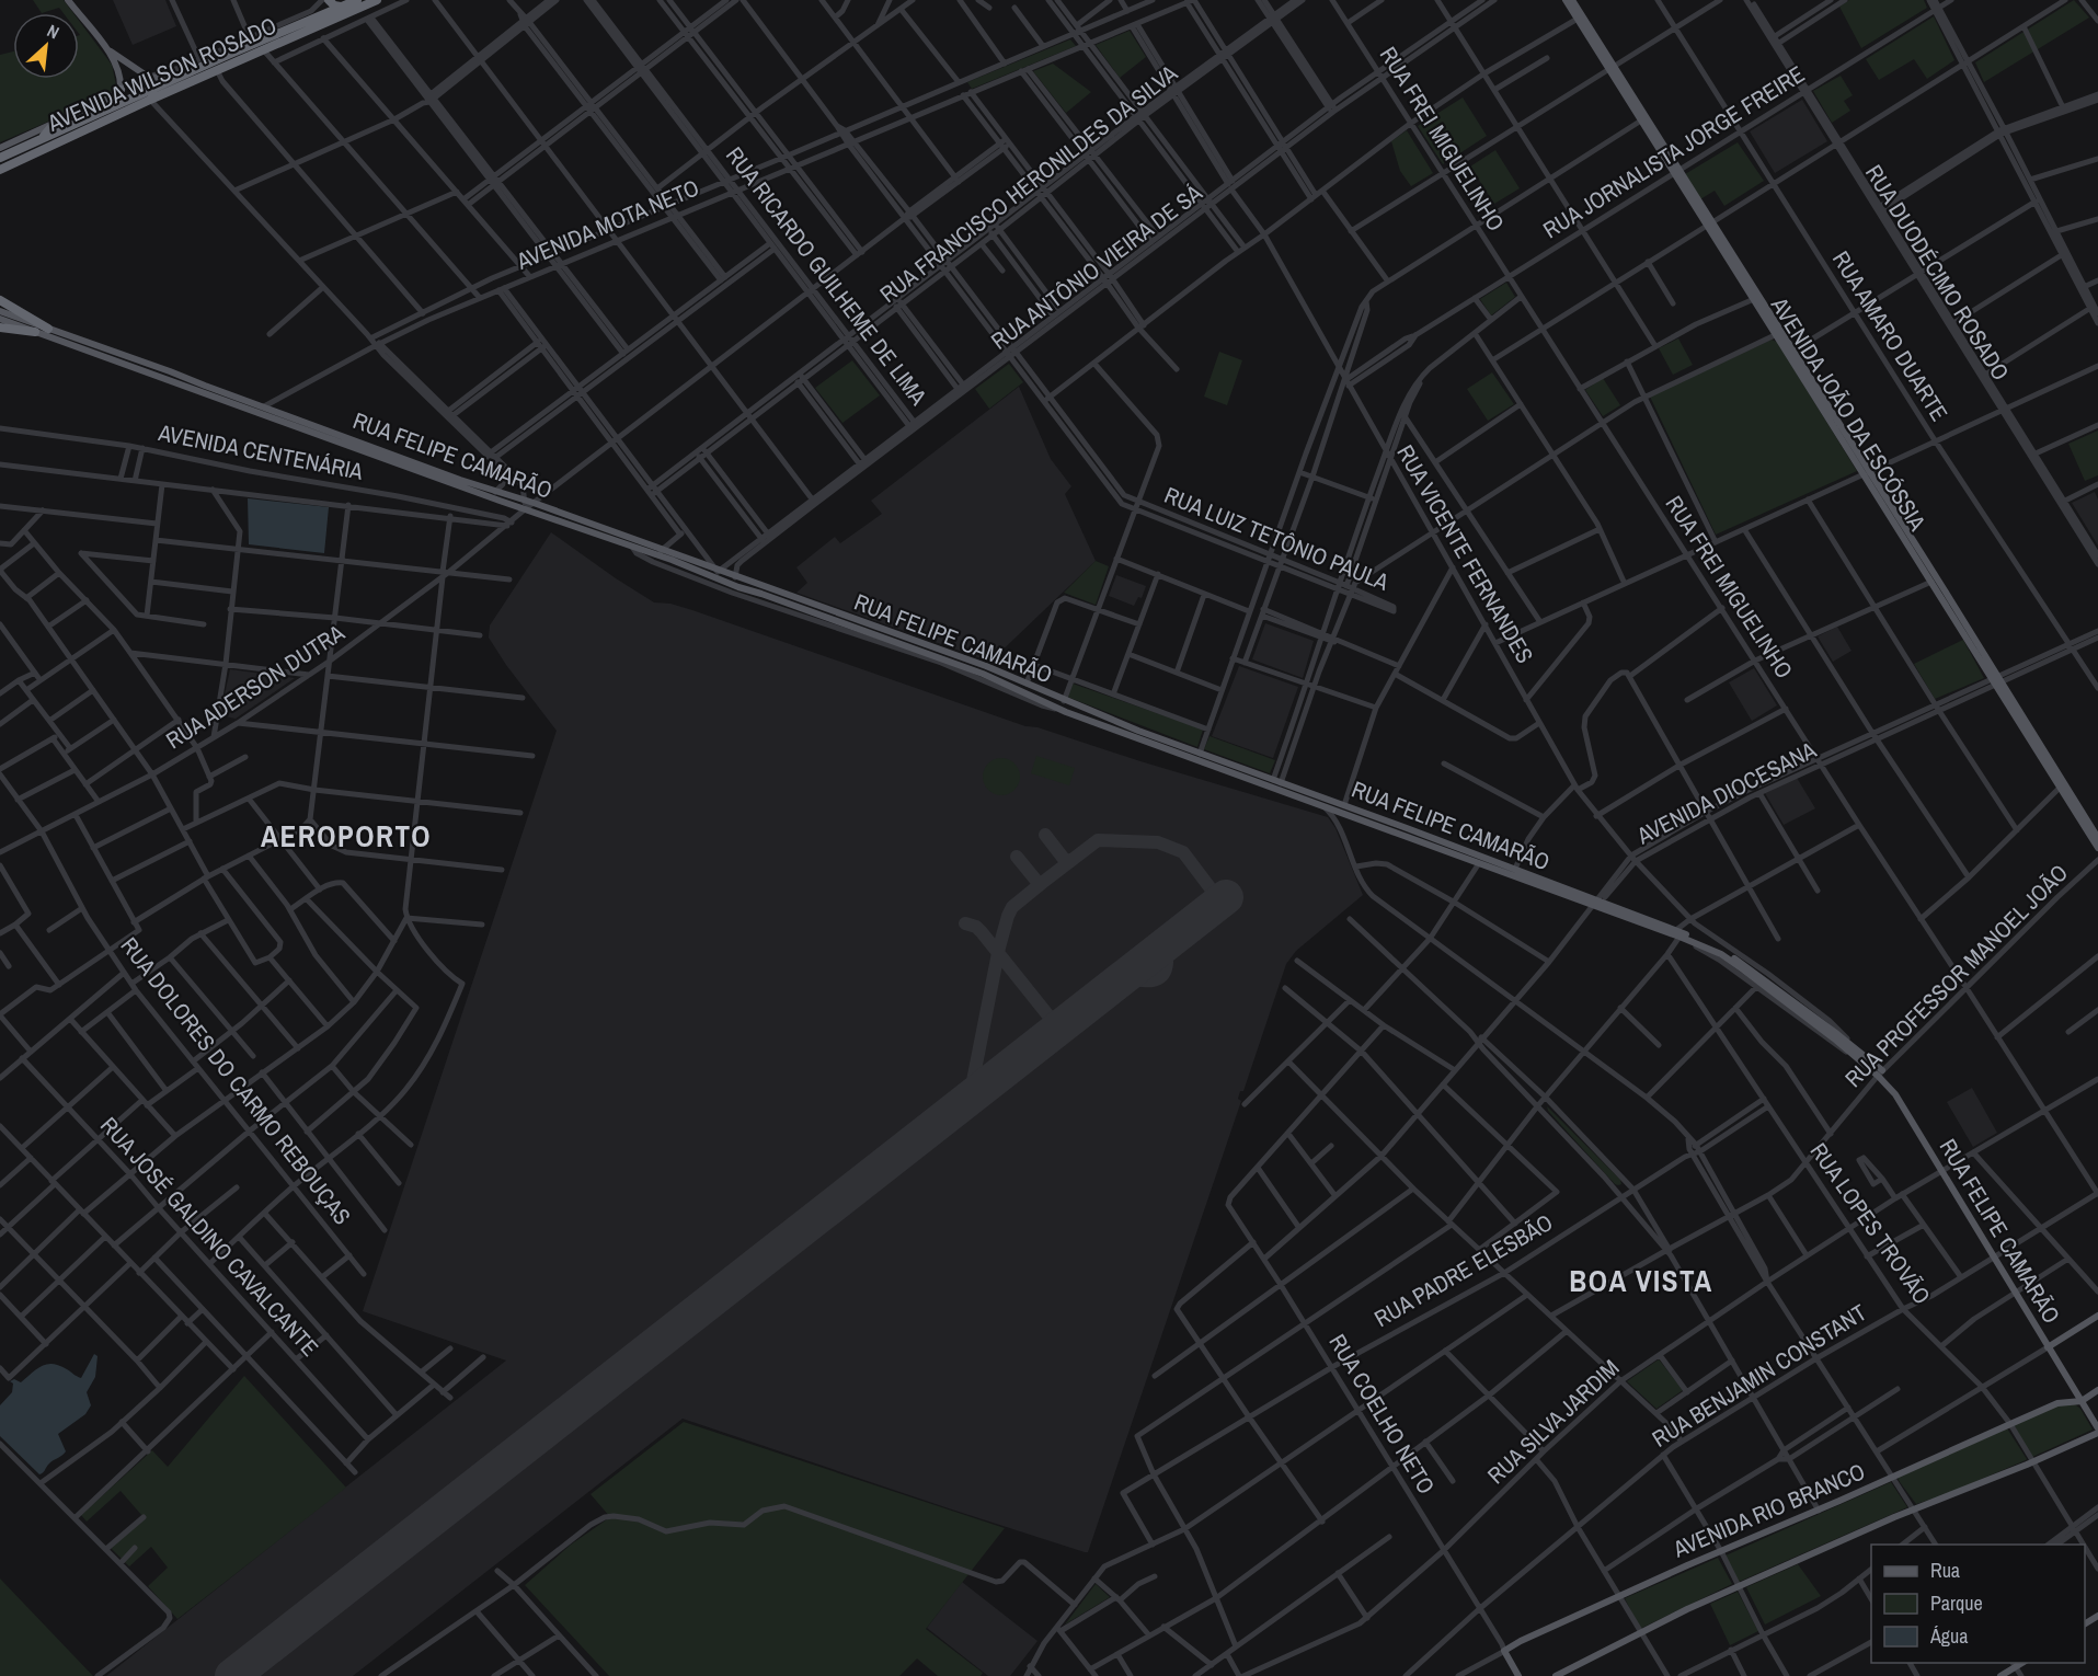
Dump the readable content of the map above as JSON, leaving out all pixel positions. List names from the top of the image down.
{
  "streets": {
    "highway": ["AVENIDA WILSON ROSADO"],
    "main road": [
      "AVENIDA JOÃO DA ESCÓSSIA",
      "RUA FELIPE CAMARÃO",
      "RUA COELHO NETO",
      "AVENIDA RIO BRANCO"
    ],
    "street": [
      "RUA FREI MIGUELINHO",
      "RUA JORNALISTA JORGE FREIRE",
      "RUA FRANCISCO HERONILDES DA SILVA",
      "AVENIDA MOTA NETO",
      "RUA ANTÔNIO VIEIRA DE SÁ",
      "RUA DUODÉCIMO ROSADO",
      "RUA RICARDO GUILHEME DE LIMA",
      "RUA AMARO DUARTE",
      "AVENIDA CENTENÁRIA",
      "RUA LUIZ TETÔNIO PAULA",
      "RUA VICENTE FERNANDES",
      "RUA ADERSON DUTRA",
      "AVENIDA DIOCESANA",
      "RUA PROFESSOR MANOEL JOÃO",
      "RUA DOLORES DO CARMO REBOUÇAS",
      "RUA LOPES TROVÃO",
      "RUA JOSÉ GALDINO CAVALCANTE",
      "RUA PADRE ELESBÃO",
      "RUA BENJAMIN CONSTANT",
      "RUA SILVA JARDIM"
    ]
  },
  "crossings": [
    ["RUA FREI MIGUELINHO", "RUA JORNALISTA JORGE FREIRE"],
    ["RUA FREI MIGUELINHO", "RUA ANTÔNIO VIEIRA DE SÁ"],
    ["RUA FREI MIGUELINHO", "AVENIDA DIOCESANA"],
    ["RUA FREI MIGUELINHO", "RUA PROFESSOR MANOEL JOÃO"],
    ["RUA FREI MIGUELINHO", "RUA BENJAMIN CONSTANT"],
    ["RUA FREI MIGUELINHO", "RUA SILVA JARDIM"],
    ["RUA JORNALISTA JORGE FREIRE", "RUA DUODÉCIMO ROSADO"],
    ["RUA JORNALISTA JORGE FREIRE", "RUA AMARO DUARTE"],
    ["RUA JORNALISTA JORGE FREIRE", "AVENIDA JOÃO DA ESCÓSSIA"],
    ["RUA JORNALISTA JORGE FREIRE", "RUA VICENTE FERNANDES"],
    ["RUA FRANCISCO HERONILDES DA SILVA", "RUA RICARDO GUILHEME DE LIMA"],
    ["RUA FRANCISCO HERONILDES DA SILVA", "RUA VICENTE FERNANDES"],
    ["AVENIDA MOTA NETO", "RUA RICARDO GUILHEME DE LIMA"],
    ["AVENIDA MOTA NETO", "RUA FELIPE CAMARÃO"],
    ["AVENIDA MOTA NETO", "RUA VICENTE FERNANDES"],
    ["RUA ANTÔNIO VIEIRA DE SÁ", "RUA RICARDO GUILHEME DE LIMA"],
    ["RUA ANTÔNIO VIEIRA DE SÁ", "RUA FELIPE CAMARÃO"],
    ["RUA ANTÔNIO VIEIRA DE SÁ", "RUA VICENTE FERNANDES"],
    ["RUA RICARDO GUILHEME DE LIMA", "RUA ADERSON DUTRA"],
    ["RUA AMARO DUARTE", "AVENIDA DIOCESANA"],
    ["AVENIDA JOÃO DA ESCÓSSIA", "AVENIDA DIOCESANA"],
    ["AVENIDA CENTENÁRIA", "RUA ADERSON DUTRA"],
    ["RUA FELIPE CAMARÃO", "RUA VICENTE FERNANDES"],
    ["RUA FELIPE CAMARÃO", "RUA ADERSON DUTRA"],
    ["RUA FELIPE CAMARÃO", "AVENIDA DIOCESANA"],
    ["RUA FELIPE CAMARÃO", "RUA PROFESSOR MANOEL JOÃO"],
    ["RUA FELIPE CAMARÃO", "RUA BENJAMIN CONSTANT"],
    ["RUA FELIPE CAMARÃO", "RUA SILVA JARDIM"],
    ["RUA FELIPE CAMARÃO", "AVENIDA RIO BRANCO"],
    ["RUA VICENTE FERNANDES", "AVENIDA DIOCESANA"],
    ["RUA ADERSON DUTRA", "RUA DOLORES DO CARMO REBOUÇAS"],
    ["AVENIDA DIOCESANA", "RUA COELHO NETO"],
    ["RUA PROFESSOR MANOEL JOÃO", "RUA LOPES TROVÃO"],
    ["RUA LOPES TROVÃO", "RUA PADRE ELESBÃO"],
    ["RUA LOPES TROVÃO", "RUA BENJAMIN CONSTANT"],
    ["RUA LOPES TROVÃO", "RUA SILVA JARDIM"],
    ["RUA LOPES TROVÃO", "AVENIDA RIO BRANCO"],
    ["RUA PADRE ELESBÃO", "RUA COELHO NETO"],
    ["RUA BENJAMIN CONSTANT", "RUA COELHO NETO"],
    ["RUA COELHO NETO", "RUA SILVA JARDIM"],
    ["RUA COELHO NETO", "AVENIDA RIO BRANCO"]
  ],
  "districts": ["AEROPORTO", "BOA VISTA"],
  "legend": ["Rua", "Parque", "Água"],
  "north": "top right"
}
